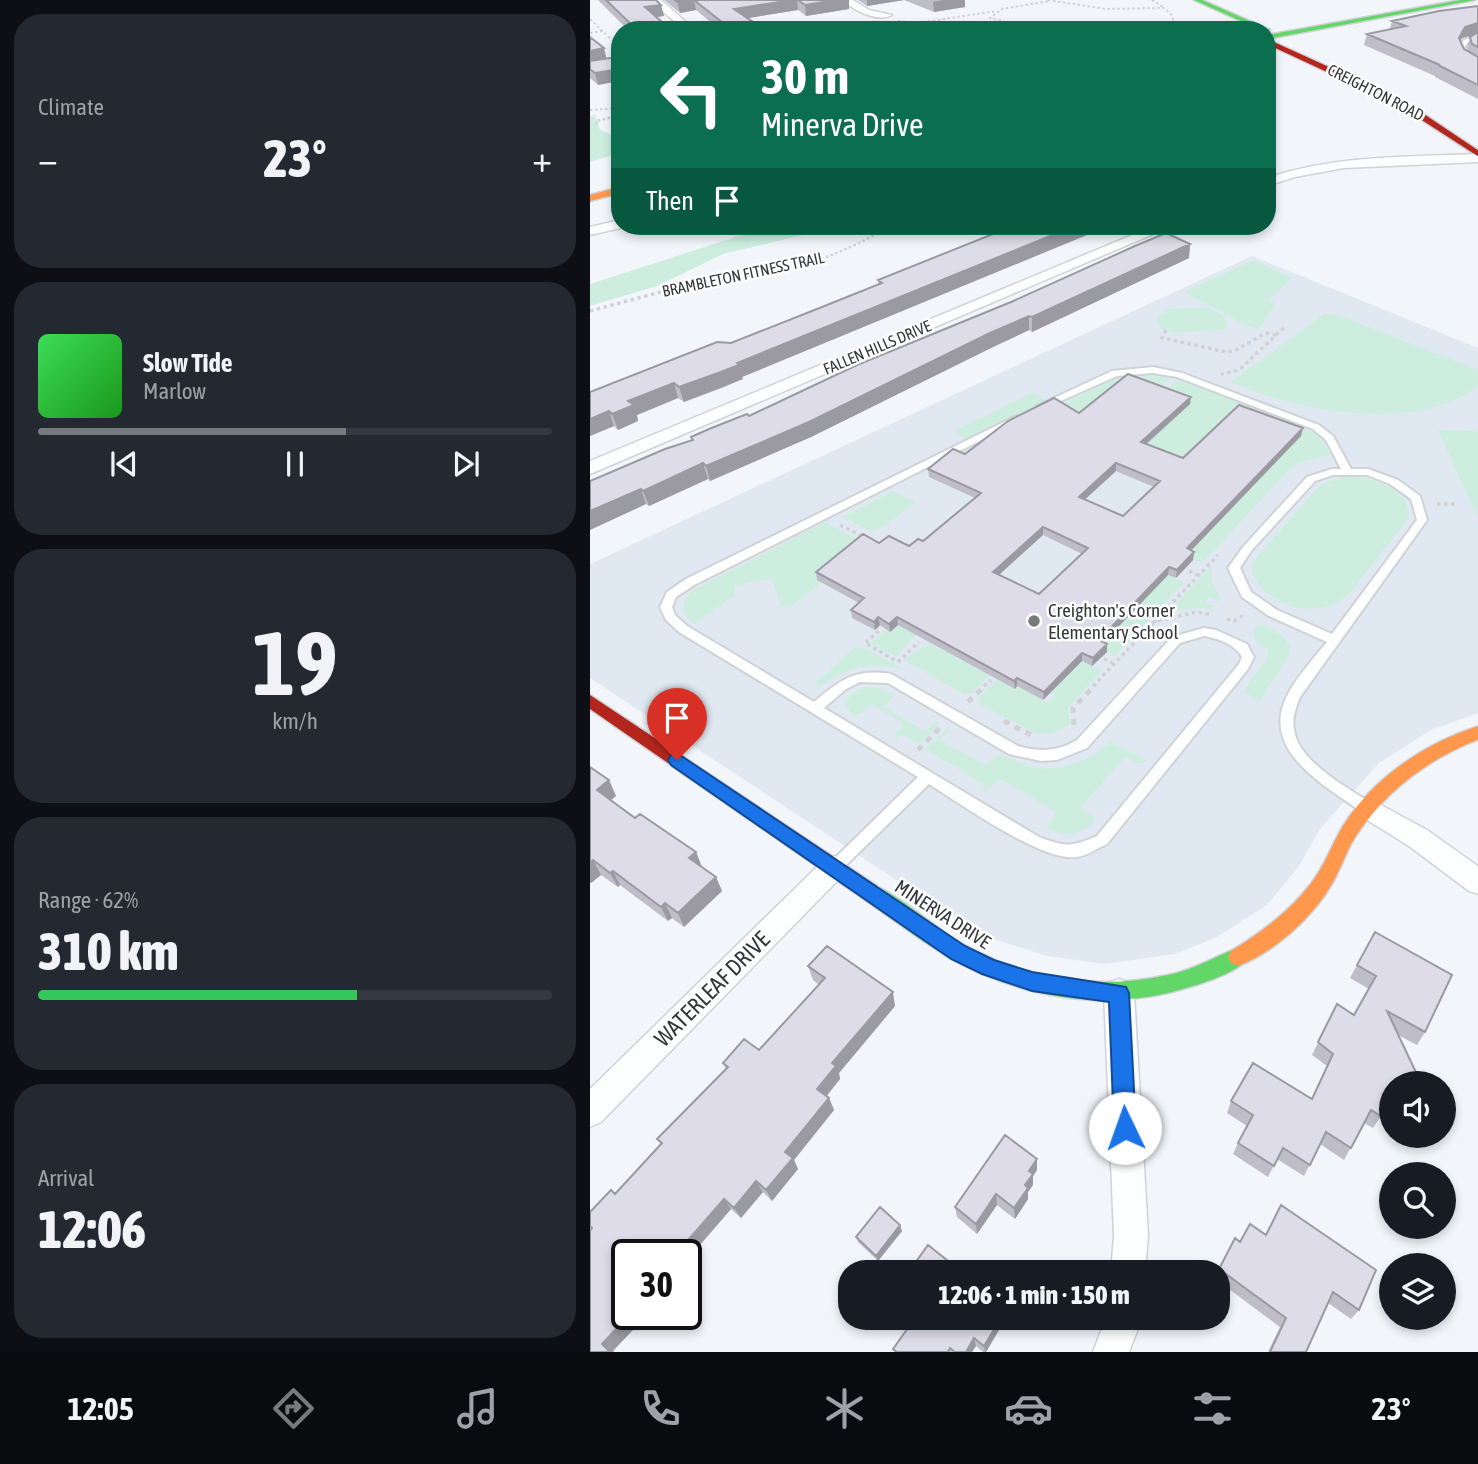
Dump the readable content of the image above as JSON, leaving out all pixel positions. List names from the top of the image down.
{
  "streets": {
    "street": [
      "CREIGHTON ROAD",
      "FALLEN HILLS DRIVE",
      "MINERVA DRIVE",
      "WATERLEAF DRIVE"
    ],
    "path": ["BRAMBLETON FITNESS TRAIL"]
  },
  "crossings": [
    ["MINERVA DRIVE", "WATERLEAF DRIVE"]
  ],
  "places": ["Creighton's Corner Elementary School"],
  "page": {
    "tile": [
      "Climate",
      ["19", "km/h"],
      ["Range · 62%", "310 km"],
      ["Arrival", "12:06"]
    ],
    "turn": ["30 m", "Minerva Drive"],
    "heat": ["−", "23°", "+"],
    "then": "Then",
    "song": ["Slow Tide", "Marlow"],
    "limit": "30",
    "trip": "12:06 · 1 min · 150 m",
    "tabs": ["12:05", "23°"]
  }
}
